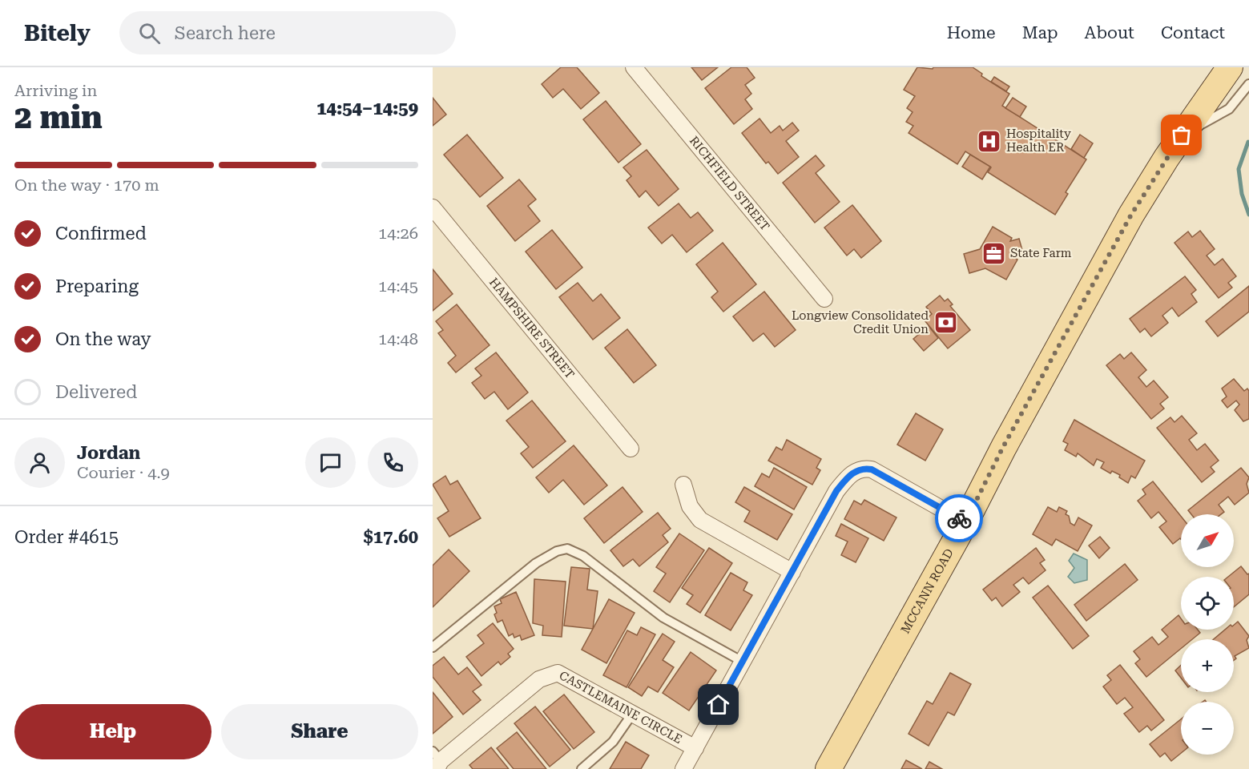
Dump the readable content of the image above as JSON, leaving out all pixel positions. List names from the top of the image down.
{
  "streets": {
    "main road": ["MCCANN ROAD"],
    "street": ["RICHFIELD STREET", "HAMPSHIRE STREET", "CASTLEMAINE CIRCLE"]
  },
  "places": {
    "hospital": ["Hospitality Health ER"],
    "office": ["State Farm"],
    "bank": ["Longview Consolidated Credit Union"]
  },
  "north": "top right",
  "page": {
    "header": "Bitely",
    "search": "Search here",
    "nav": [
      "Home",
      "Map",
      "About",
      "Contact"
    ],
    "heading": ["2 min", "Arriving in", "14:54–14:59"],
    "panel": [
      "Jordan",
      "Courier · 4.9",
      "Order #4615",
      "$17.60"
    ],
    "bar": "On the way · 170 m",
    "list": [
      ["Confirmed", "14:26"],
      ["Preparing", "14:45"],
      ["On the way", "14:48"],
      "Delivered"
    ],
    "map_buttons": ["+", "−"],
    "buttons": ["Help", "Share"]
  }
}
